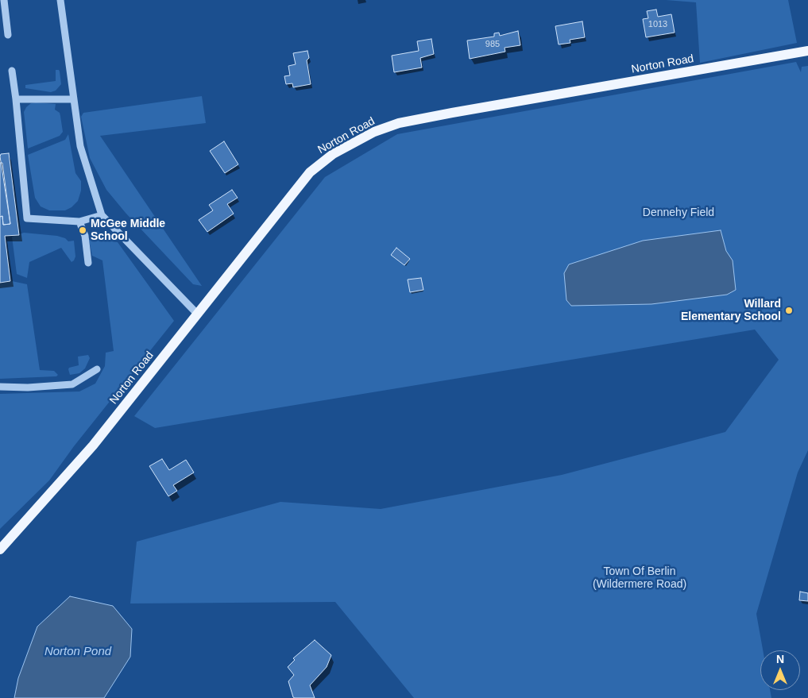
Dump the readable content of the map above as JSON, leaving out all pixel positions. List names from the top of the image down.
{
  "streets": {
    "main road": ["Norton Road"]
  },
  "water": ["Norton Pond"],
  "parks": ["Dennehy Field", "Town Of Berlin (Wildermere Road)"],
  "places": ["McGee Middle School", "Willard Elementary School"],
  "house_numbers": ["1013", "985"],
  "north": "top"
}
